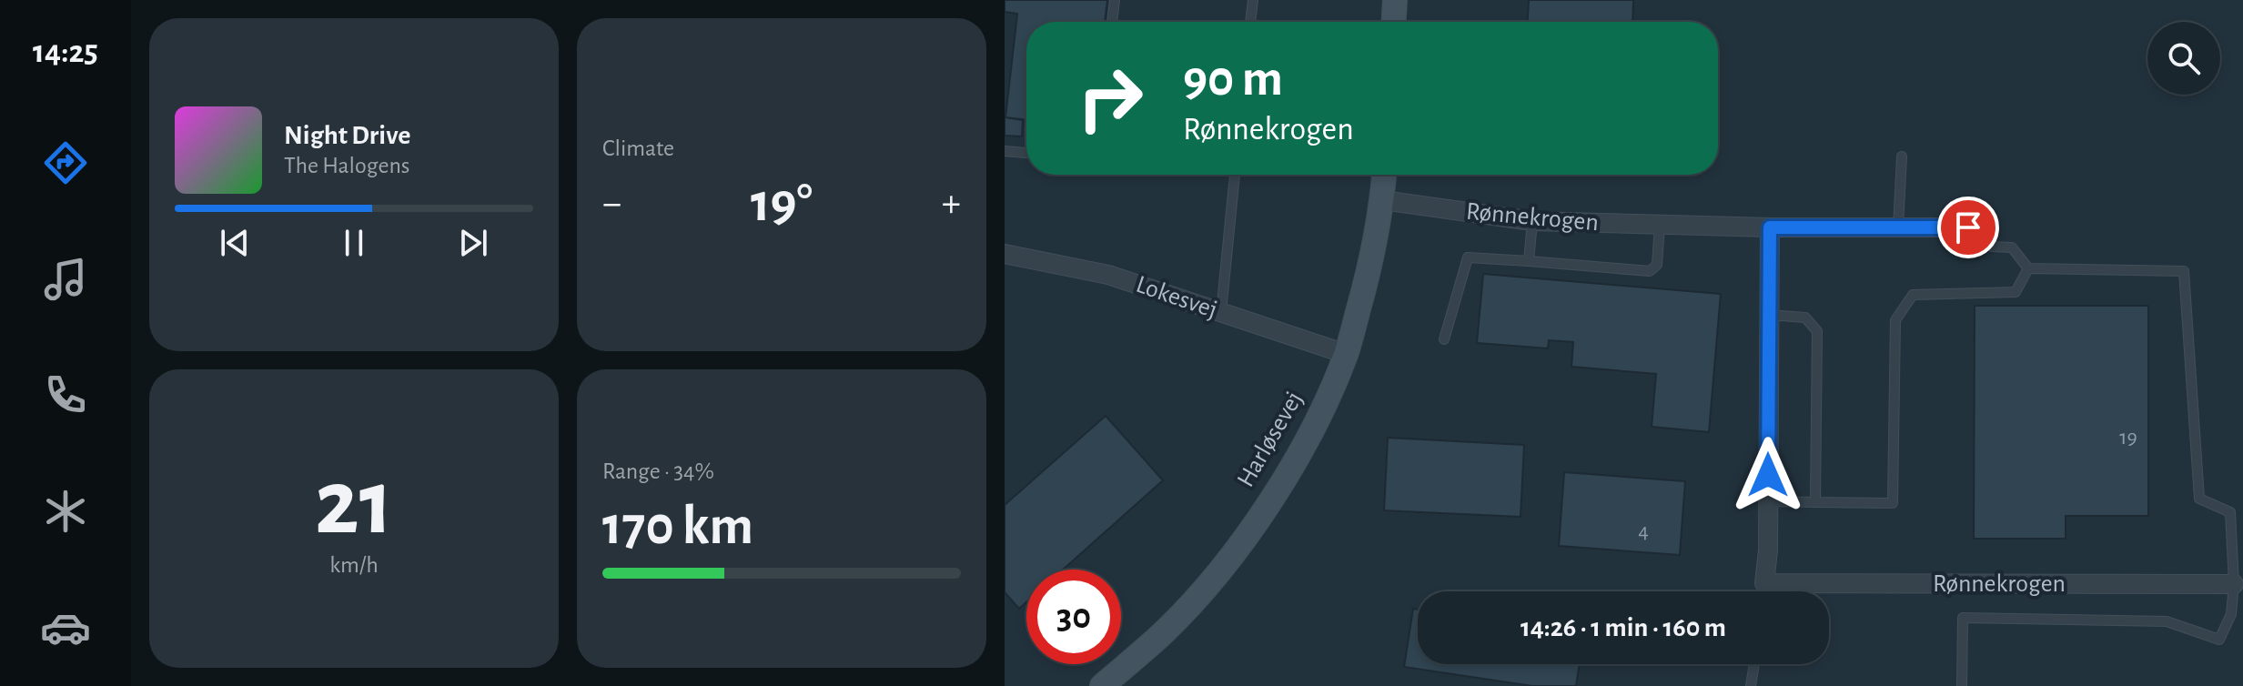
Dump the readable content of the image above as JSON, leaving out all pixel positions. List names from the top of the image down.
{
  "streets": {
    "street": ["Rønnekrogen", "Lokesvej", "Harløsevej"]
  },
  "crossings": [
    ["Rønnekrogen", "Harløsevej"],
    ["Lokesvej", "Harløsevej"]
  ],
  "house_numbers": ["19", "4"],
  "page": {
    "tabs": "14:25",
    "tile": [
      "Climate",
      ["21", "km/h"],
      ["Range · 34%", "170 km"]
    ],
    "turn": ["90 m", "Rønnekrogen"],
    "song": ["Night Drive", "The Halogens"],
    "heat": ["−", "19°", "+"],
    "limit": "30",
    "trip": "14:26 · 1 min · 160 m"
  }
}
